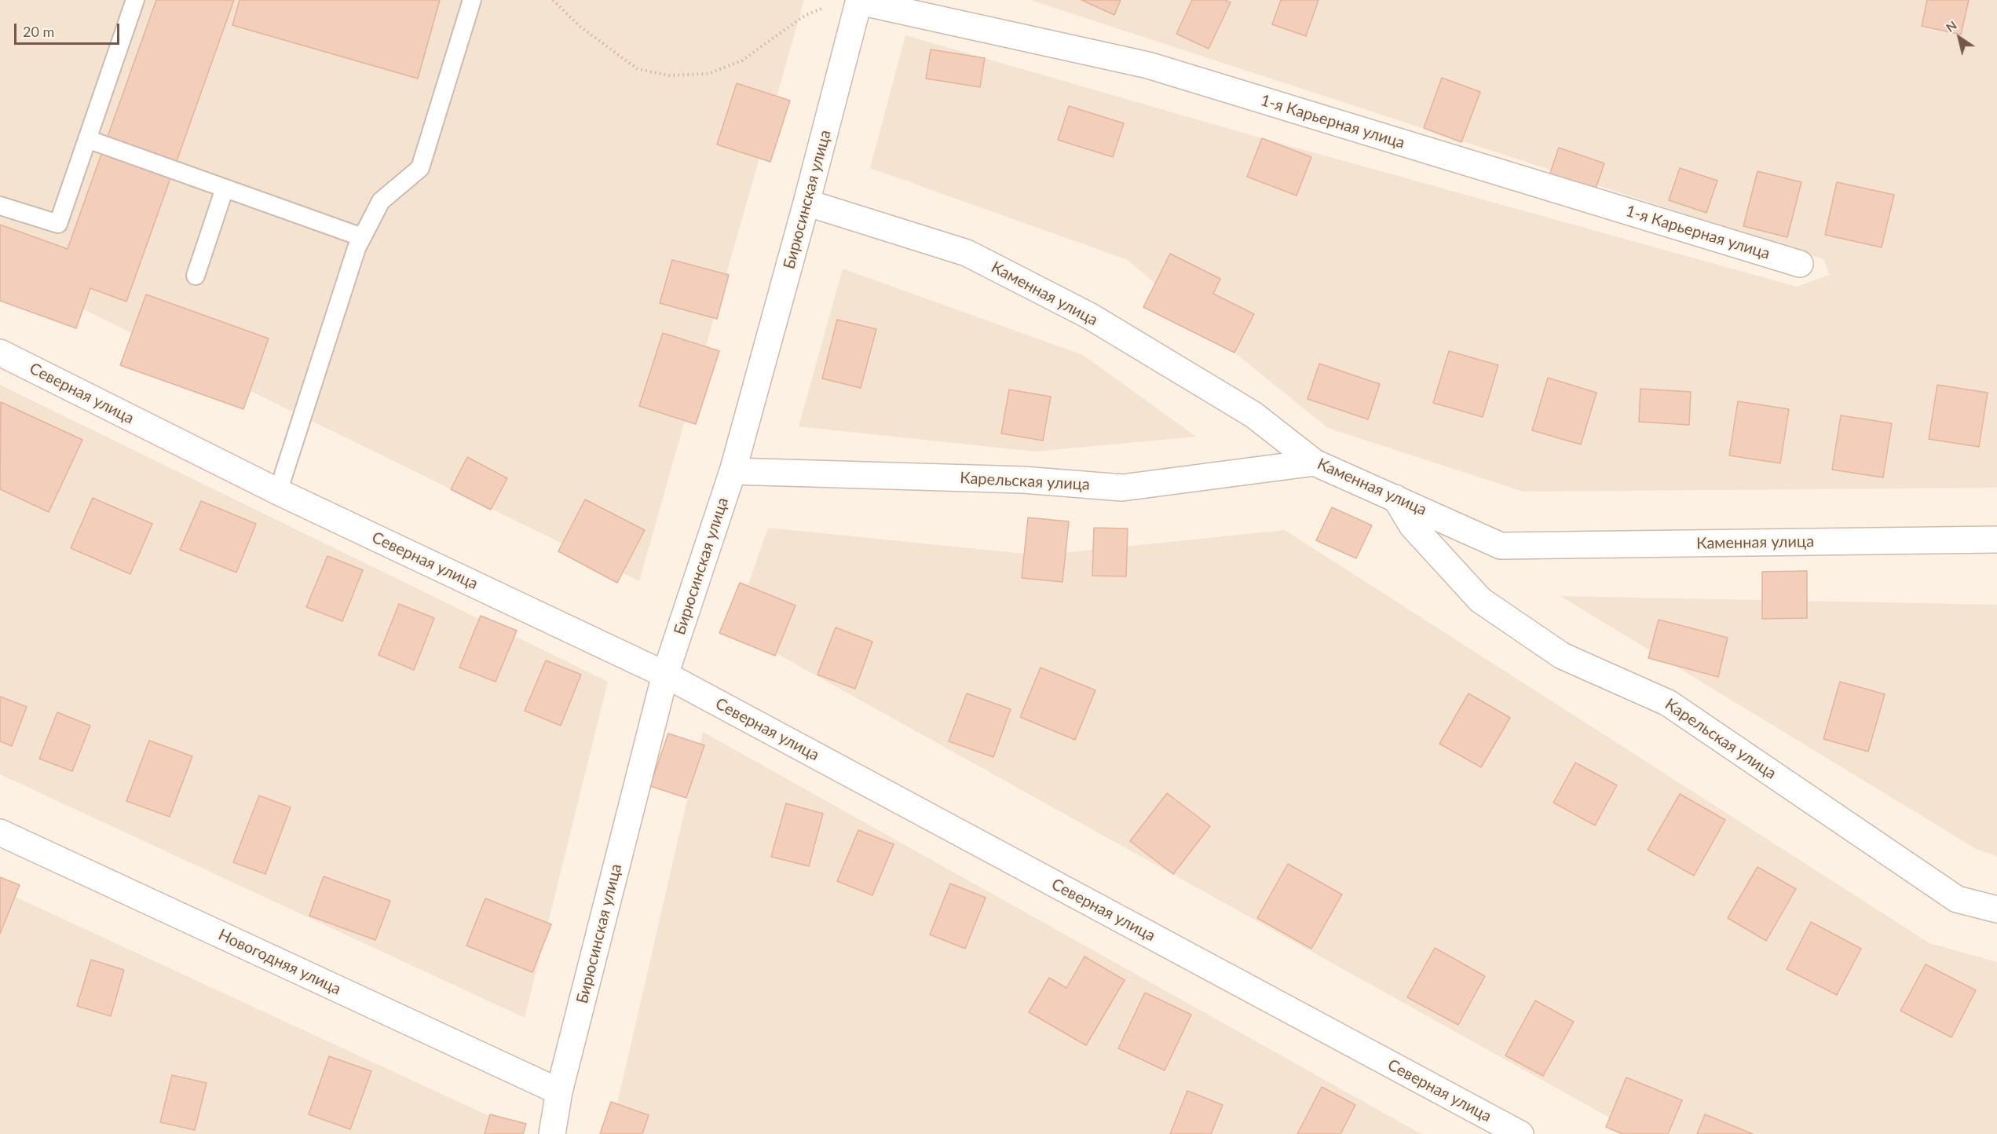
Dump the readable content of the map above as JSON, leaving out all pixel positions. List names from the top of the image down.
{
  "streets": {
    "street": [
      "1-я Карьерная улица",
      "Бирюсинская улица",
      "Каменная улица",
      "Северная улица",
      "Карельская улица",
      "Новогодняя улица"
    ]
  },
  "crossings": [
    ["1-я Карьерная улица", "Бирюсинская улица"],
    ["Бирюсинская улица", "Каменная улица"],
    ["Бирюсинская улица", "Северная улица"],
    ["Бирюсинская улица", "Карельская улица"],
    ["Бирюсинская улица", "Новогодняя улица"],
    ["Каменная улица", "Карельская улица"]
  ],
  "scale_bar": "20 m",
  "north": "top left"
}
